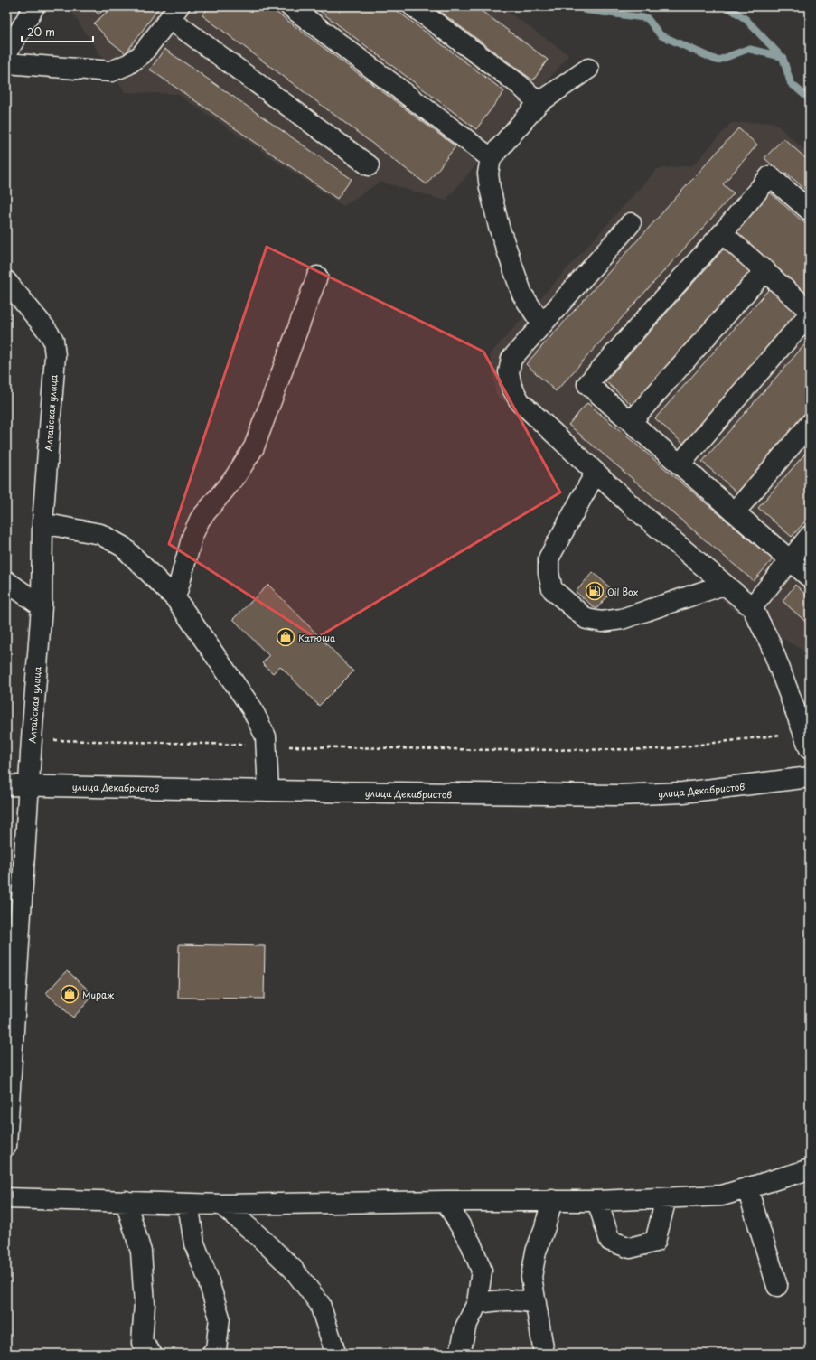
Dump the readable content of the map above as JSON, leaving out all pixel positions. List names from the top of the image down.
{
  "streets": {
    "main road": ["Алтайская улица", "улица Декабристов"]
  },
  "crossings": [
    ["Алтайская улица", "улица Декабристов"]
  ],
  "places": {
    "fuel station": ["Oil Box"],
    "shop": ["Катюша", "Мираж"]
  },
  "scale_bar": "20 m"
}
